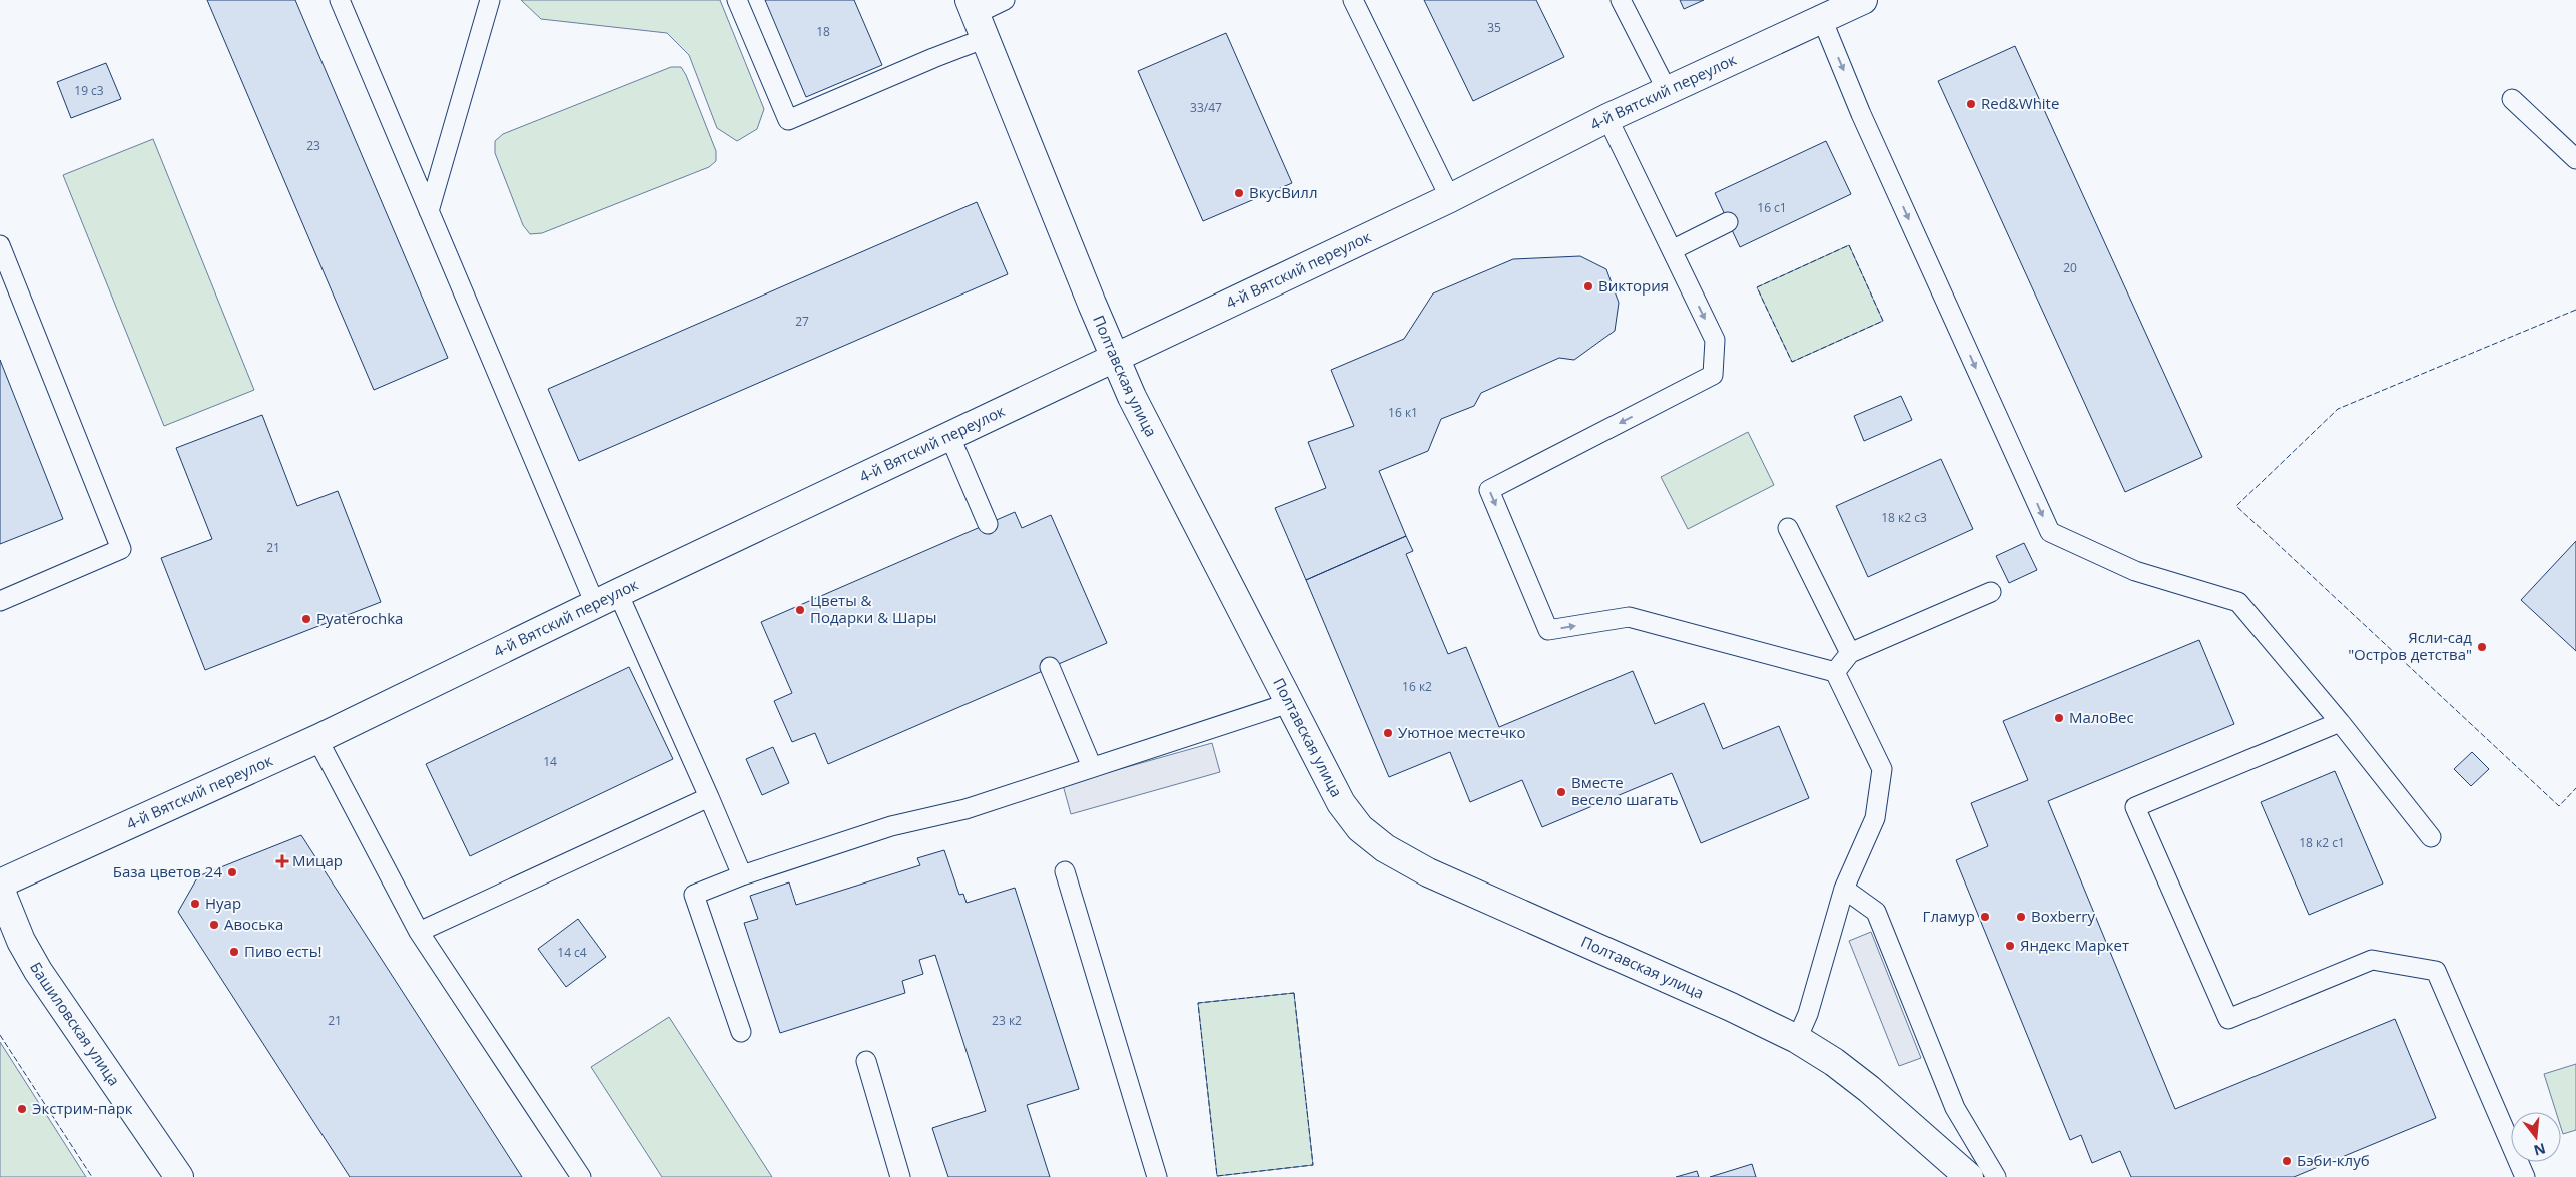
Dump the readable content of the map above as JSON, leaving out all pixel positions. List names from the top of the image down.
{
  "streets": {
    "street": ["4-й Вятский переулок", "Полтавская улица", "Башиловская улица"]
  },
  "crossings": [
    ["4-й Вятский переулок", "Полтавская улица"]
  ],
  "places": {
    "other": [
      "Red&White",
      "ВкусВилл",
      "Виктория",
      "Цветы & Подарки & Шары",
      "Pyaterochka",
      "Ясли-сад \"Остров детства\"",
      "МалоВес",
      "Уютное местечко",
      "Вместе весело шагать",
      "База цветов 24",
      "Нуар",
      "Гламур",
      "Boxberry",
      "Авоська",
      "Яндекс Маркет",
      "Пиво есть!",
      "Экстрим-парк",
      "Бэби-клуб"
    ],
    "health": ["Мицар"]
  },
  "house_numbers": [
    "35",
    "18",
    "19 с3",
    "33/47",
    "23",
    "16 с1",
    "20",
    "27",
    "16 к1",
    "18 к2 с3",
    "21",
    "16 к2",
    "14",
    "18 к2 с1",
    "14 с4",
    "21",
    "23 к2"
  ],
  "north": "bottom"
}
